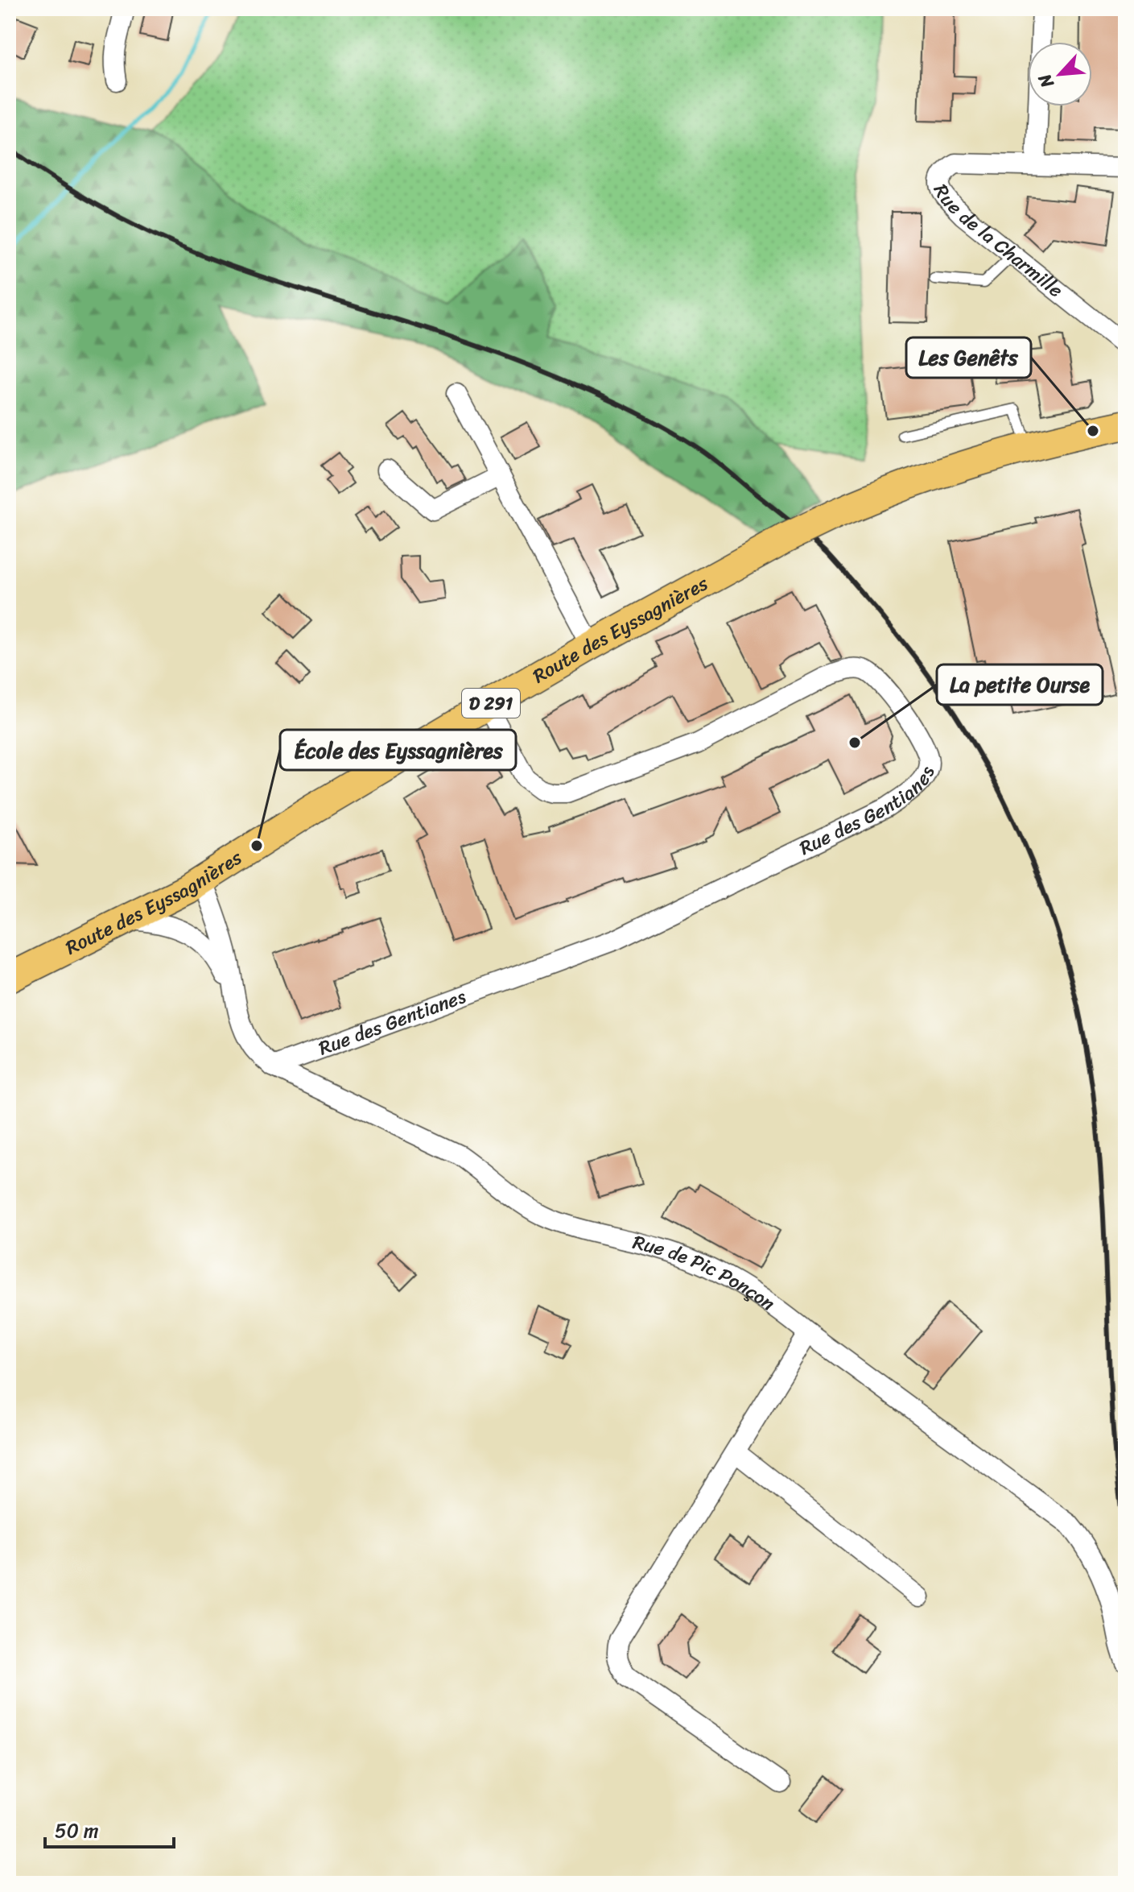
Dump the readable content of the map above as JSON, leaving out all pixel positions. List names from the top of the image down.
{
  "streets": {
    "main road": ["Route des Eyssagnières", "D 291"],
    "street": ["Rue de la Charmille", "Rue des Gentianes", "Rue de Pic Ponçon"]
  },
  "crossings": [
    ["Route des Eyssagnières", "Rue des Gentianes"],
    ["Route des Eyssagnières", "Rue de Pic Ponçon"],
    ["Rue des Gentianes", "Rue de Pic Ponçon"]
  ],
  "places": ["Les Genêts", "La petite Ourse", "École des Eyssagnières"],
  "scale_bar": "50 m",
  "north": "bottom left"
}
